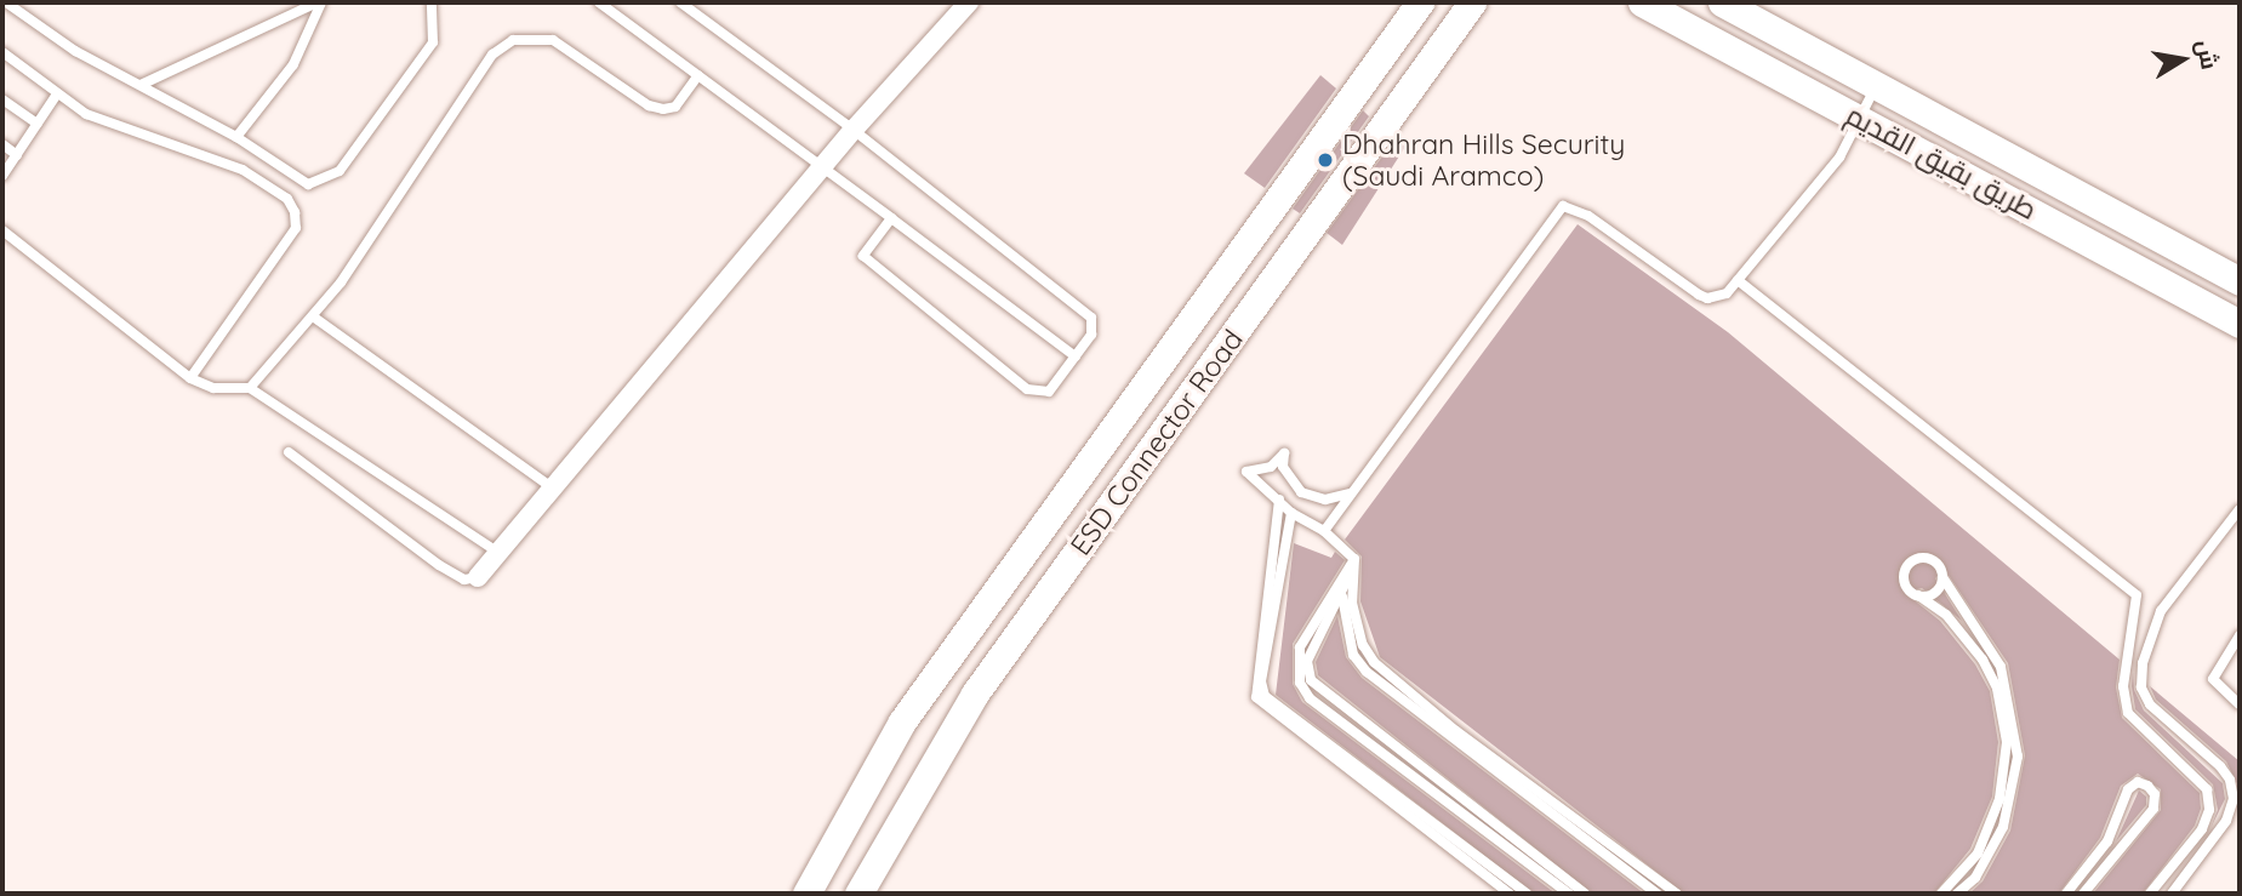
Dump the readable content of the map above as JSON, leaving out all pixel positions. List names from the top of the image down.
{
  "streets": {
    "main road": ["طريق بقيق القديم", "ESD Connector Road"]
  },
  "places": ["Dhahran Hills Security (Saudi Aramco)"],
  "north": "right"
}
